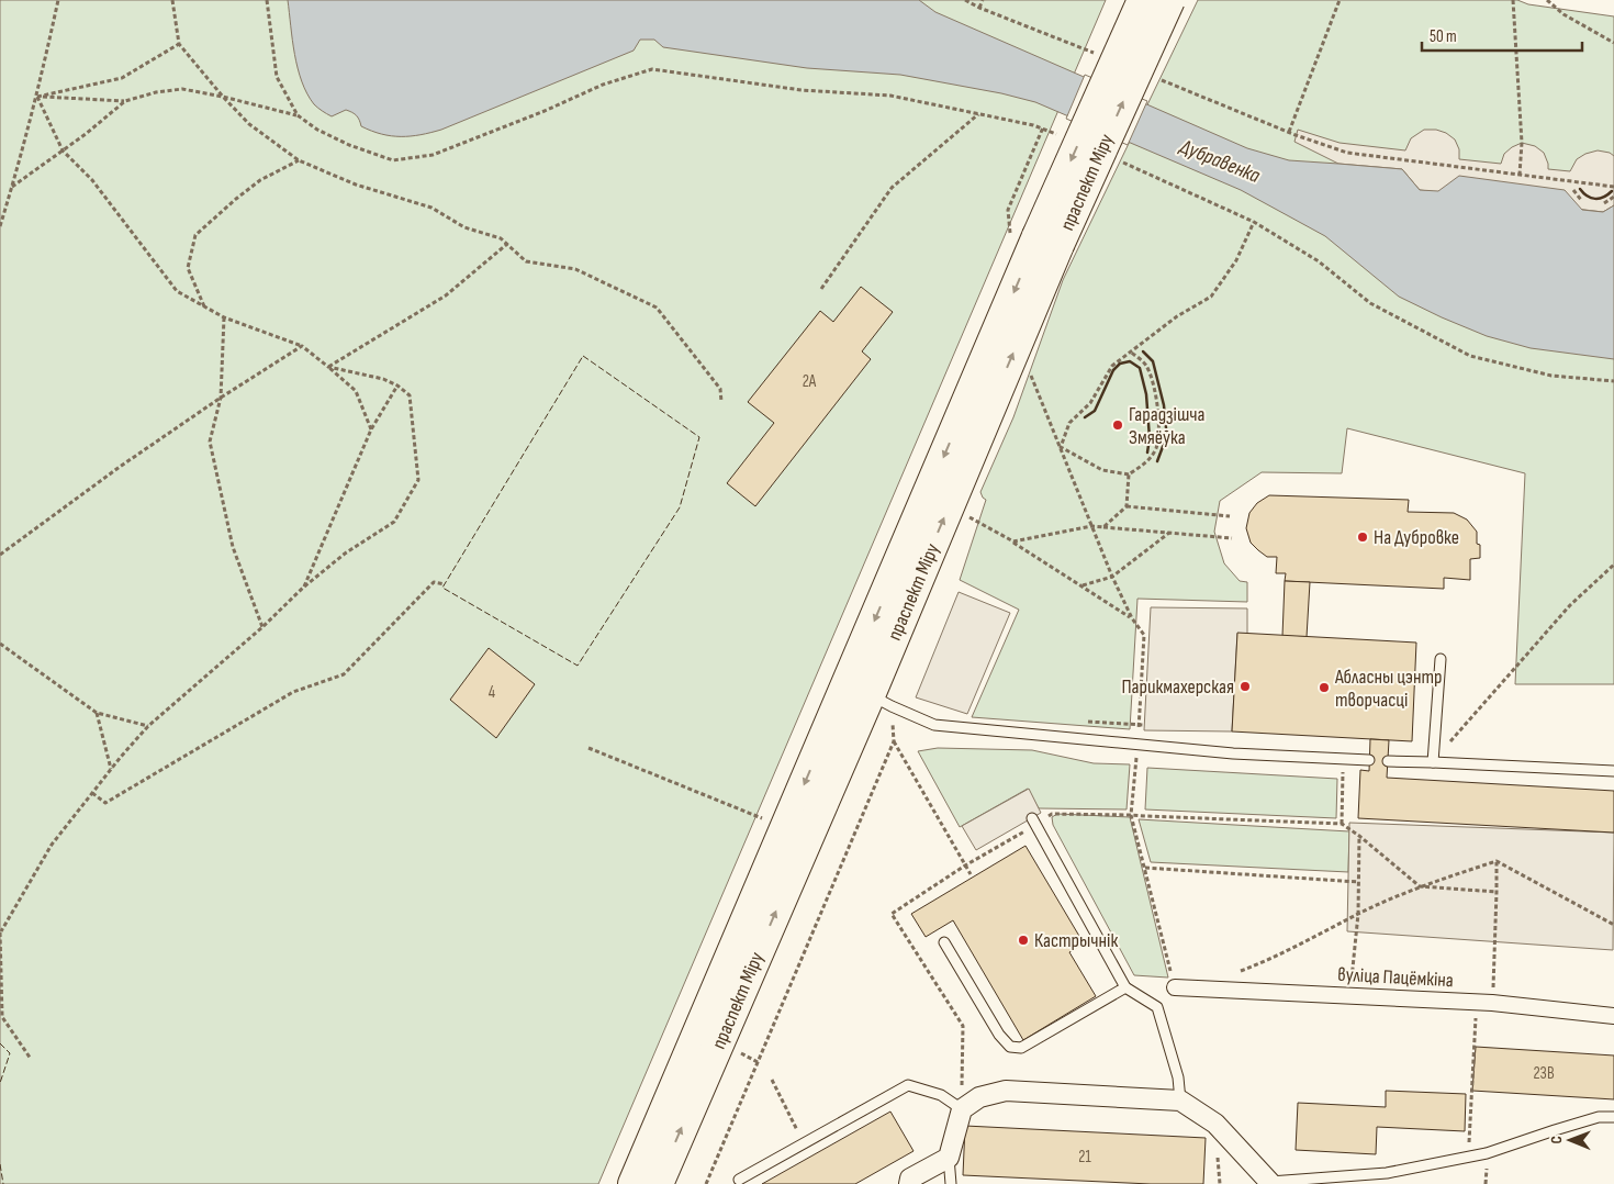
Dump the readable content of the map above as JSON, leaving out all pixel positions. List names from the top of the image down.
{
  "streets": {
    "main road": ["праспект Міру"],
    "street": ["вуліца Пацёмкіна"]
  },
  "water": ["Дубравенка"],
  "places": [
    "Гарадзішча Змяёўка",
    "На Дубровке",
    "Парикмахерская",
    "Абласны цэнтр творчасці",
    "Кастрычнік"
  ],
  "house_numbers": [
    "2А",
    "4",
    "23В",
    "21"
  ],
  "scale_bar": "50 m",
  "north": "left"
}
